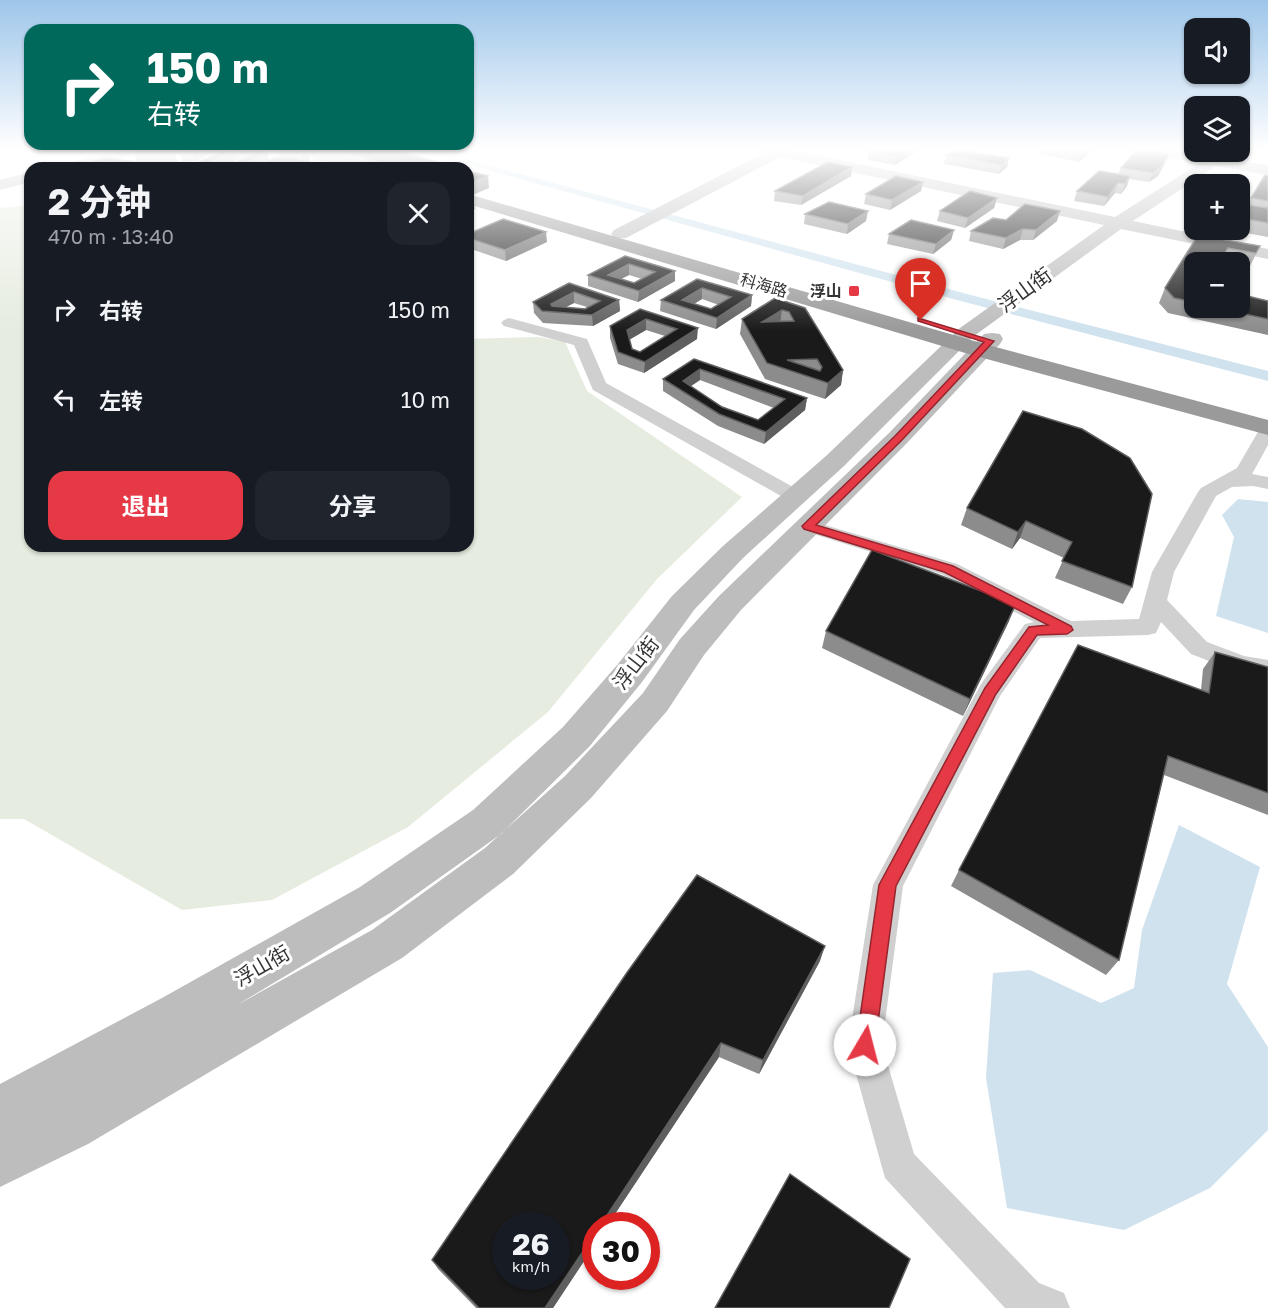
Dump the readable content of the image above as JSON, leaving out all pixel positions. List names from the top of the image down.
{
  "streets": {
    "highway": ["科海路"],
    "main road": ["浮山街"]
  },
  "crossings": [
    ["科海路", "浮山街"]
  ],
  "places": {
    "transit": ["浮山"]
  },
  "page": {
    "map_buttons": ["+", "−"],
    "turn": ["150 m", "右转"],
    "heading": ["2 分钟", "470 m · 13:40"],
    "list": [
      {
        "name": "右转",
        "value": "150 m"
      },
      {
        "name": "左转",
        "value": "10 m"
      }
    ],
    "buttons": ["退出", "分享"],
    "speed": "26 km/h",
    "limit": "30"
  }
}
